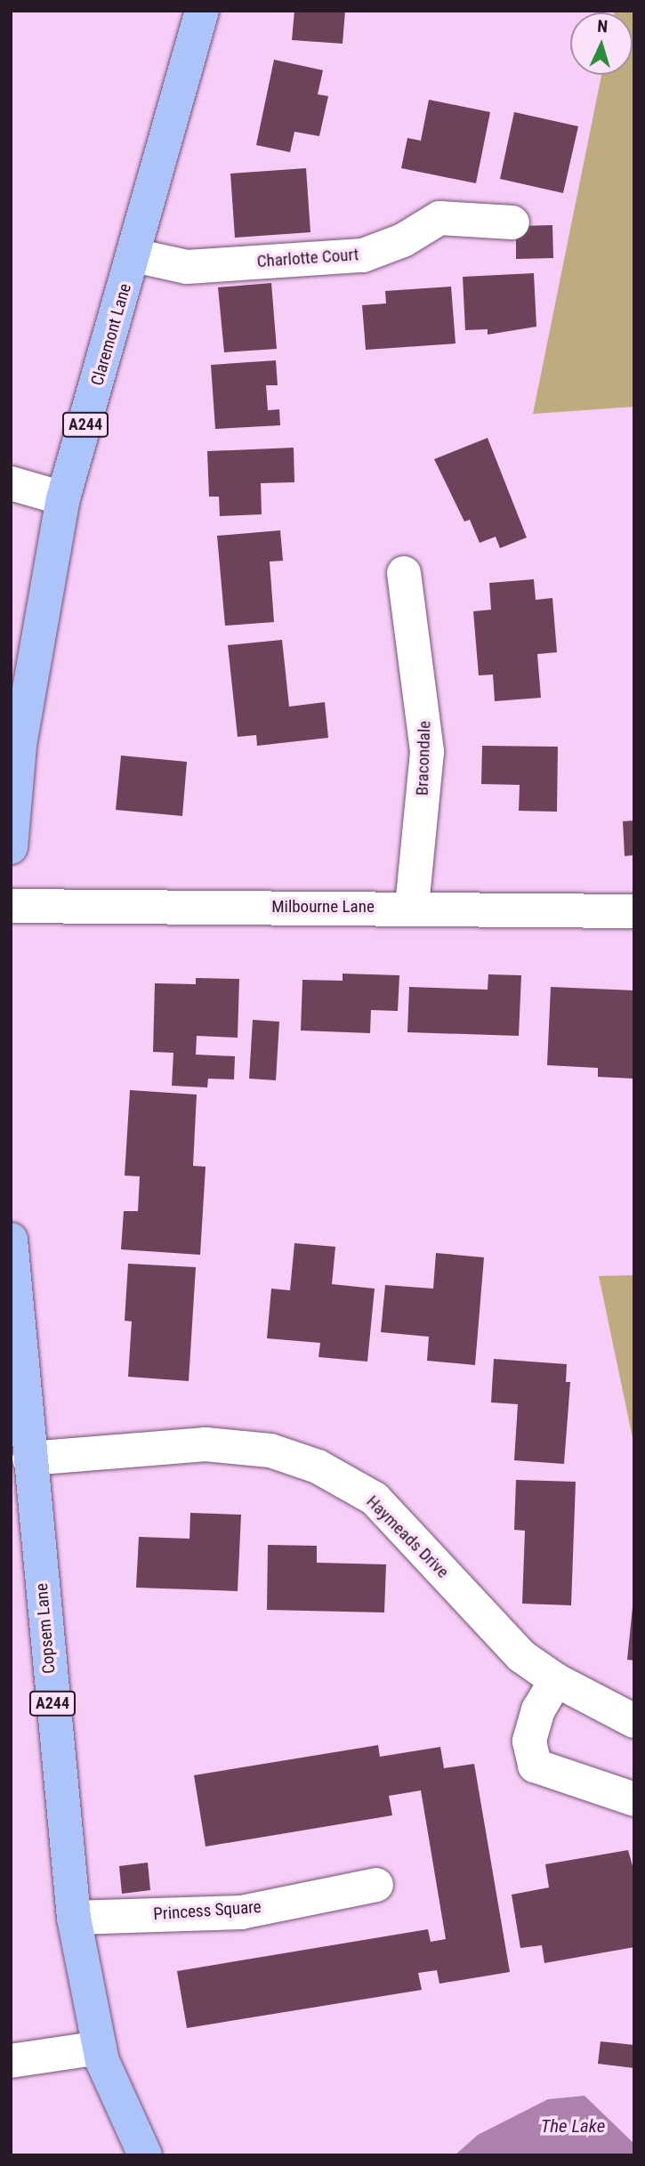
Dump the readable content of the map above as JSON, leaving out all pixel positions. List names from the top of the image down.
{
  "streets": {
    "main road": ["Claremont Lane", "A244", "Copsem Lane"],
    "street": [
      "Charlotte Court",
      "Bracondale",
      "Milbourne Lane",
      "Haymeads Drive",
      "Princess Square"
    ]
  },
  "crossings": [
    ["Charlotte Court", "Claremont Lane"],
    ["Bracondale", "Milbourne Lane"],
    ["Haymeads Drive", "Copsem Lane"],
    ["Copsem Lane", "Princess Square"]
  ],
  "water": ["The Lake"],
  "north": "top"
}
